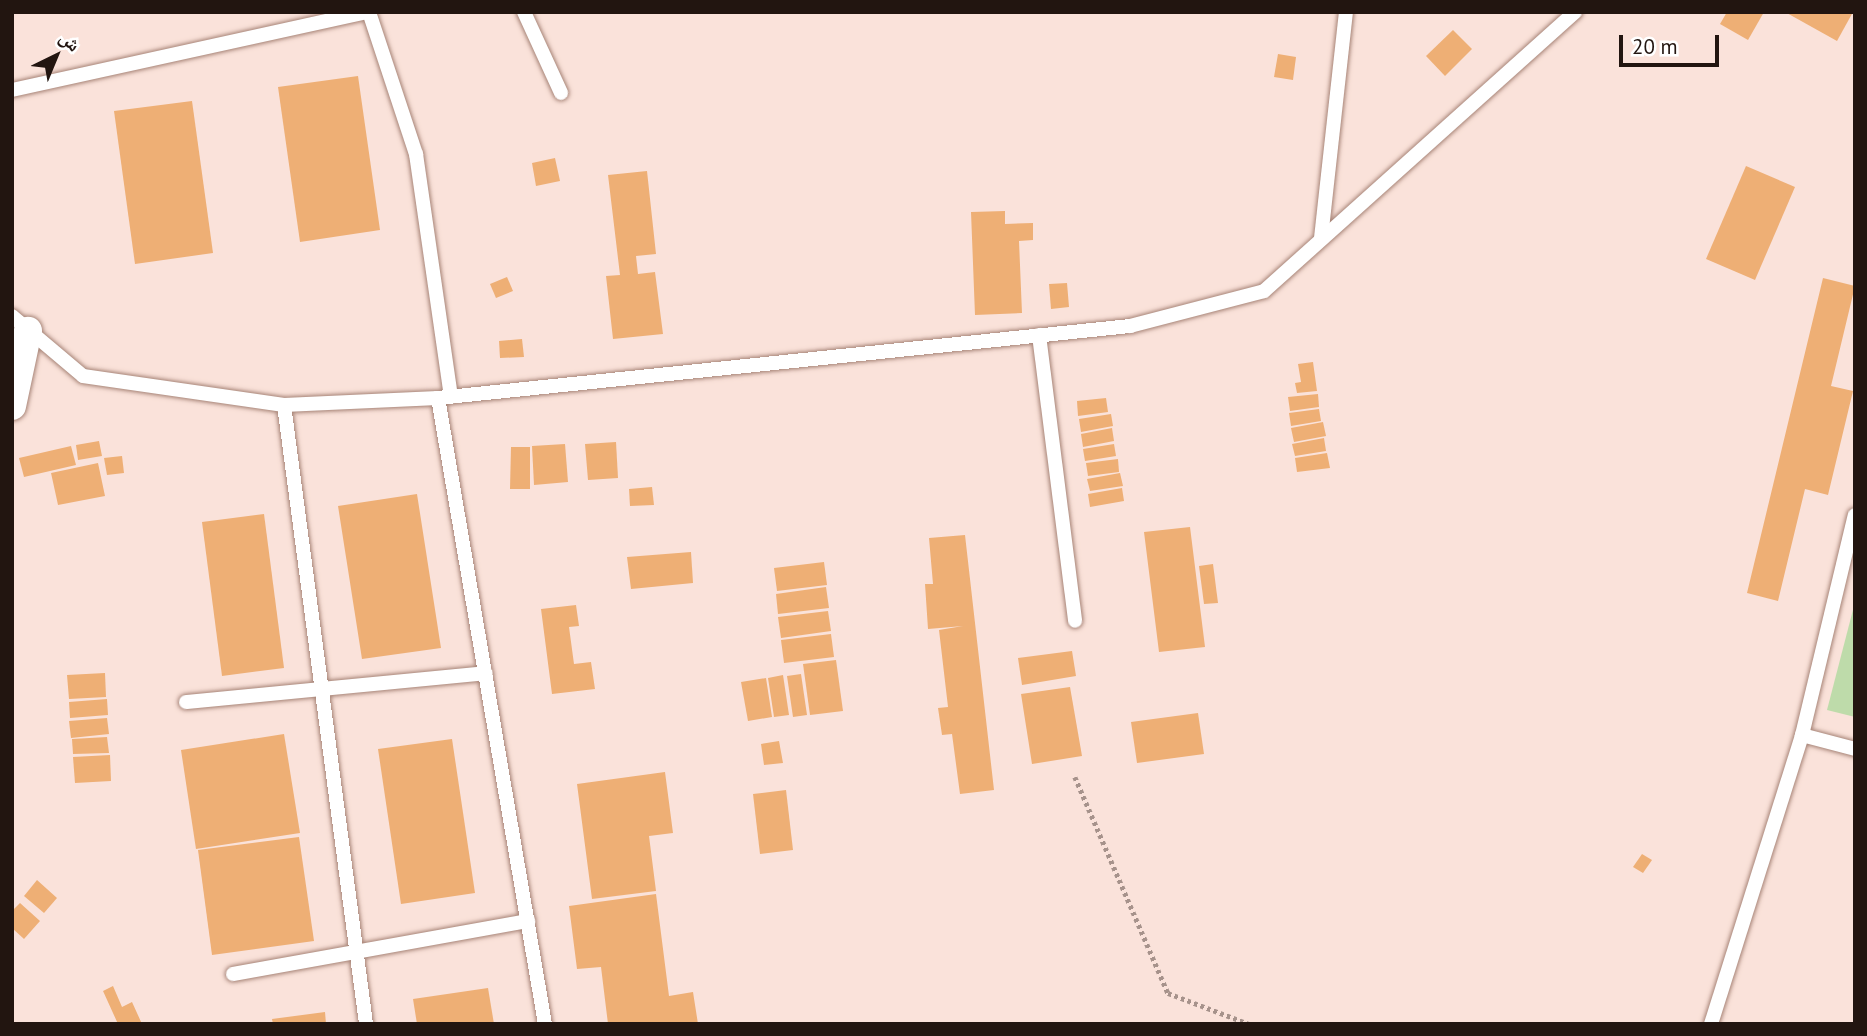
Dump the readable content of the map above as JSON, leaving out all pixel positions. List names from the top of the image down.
{
  "scale_bar": "20 m",
  "north": "top right"
}
